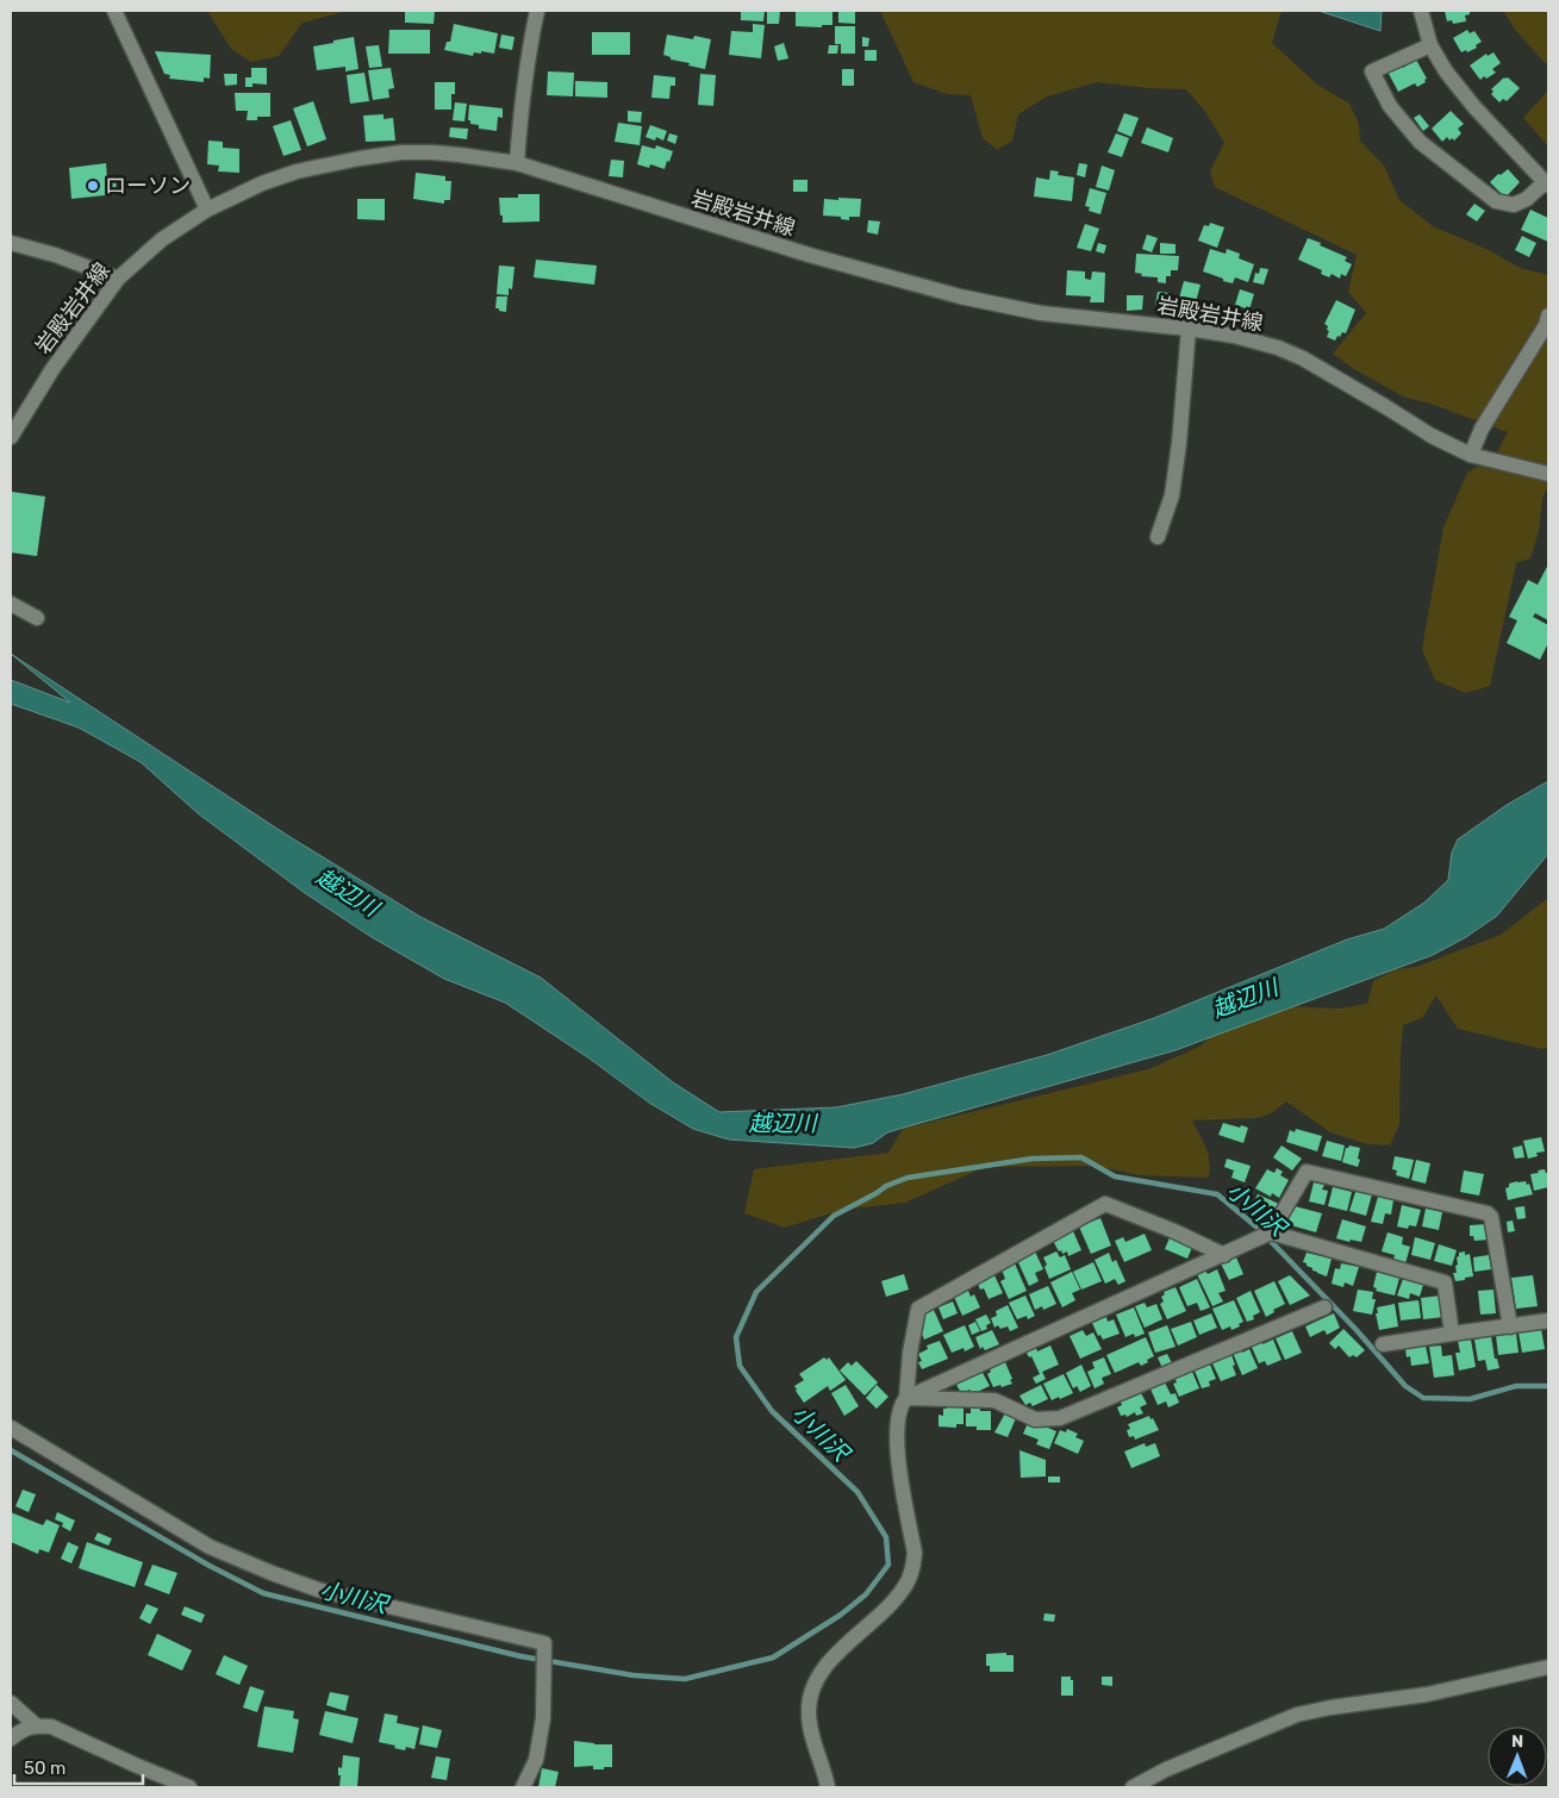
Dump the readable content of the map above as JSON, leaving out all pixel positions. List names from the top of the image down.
{
  "streets": {
    "street": ["岩殿岩井線"]
  },
  "water": ["越辺川", "小川沢"],
  "places": ["ローソン"],
  "scale_bar": "50 m",
  "north": "top"
}
